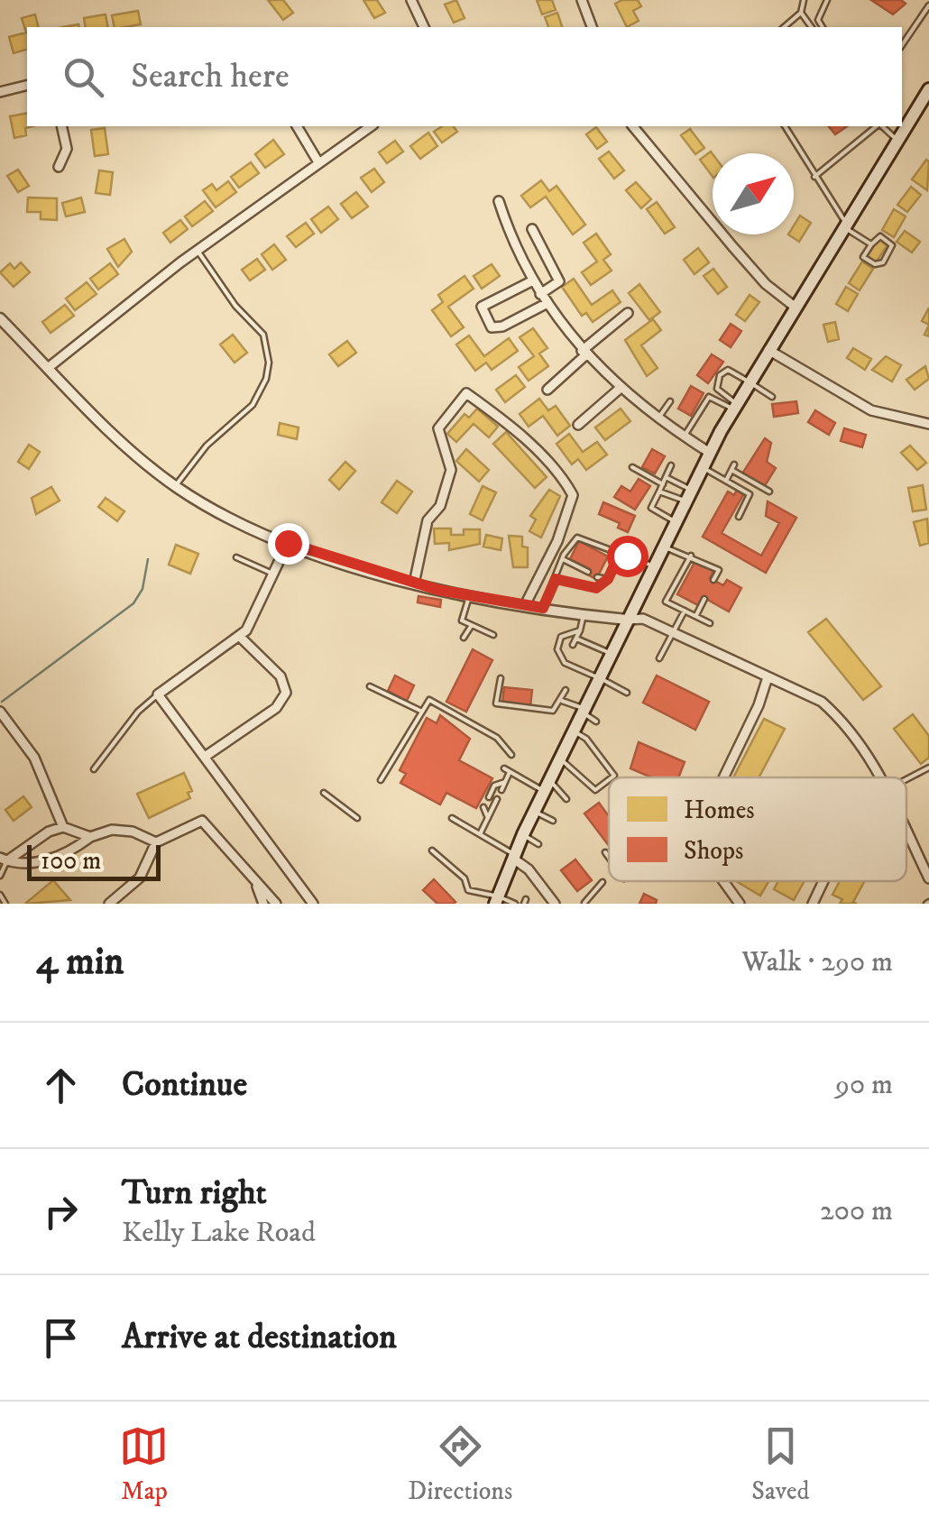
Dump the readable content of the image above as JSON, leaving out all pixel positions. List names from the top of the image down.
{
  "legend": ["Homes", "Shops"],
  "scale_bar": "100 m",
  "north": "top right",
  "page": {
    "search": "Search here",
    "scale": "100 m",
    "heading": ["4 min", "Walk · 290 m"],
    "list": [
      ["Continue", "90 m"],
      ["Turn right", "Kelly Lake Road", "200 m"],
      "Arrive at destination"
    ],
    "nav": ["Map", "Directions", "Saved"]
  }
}
